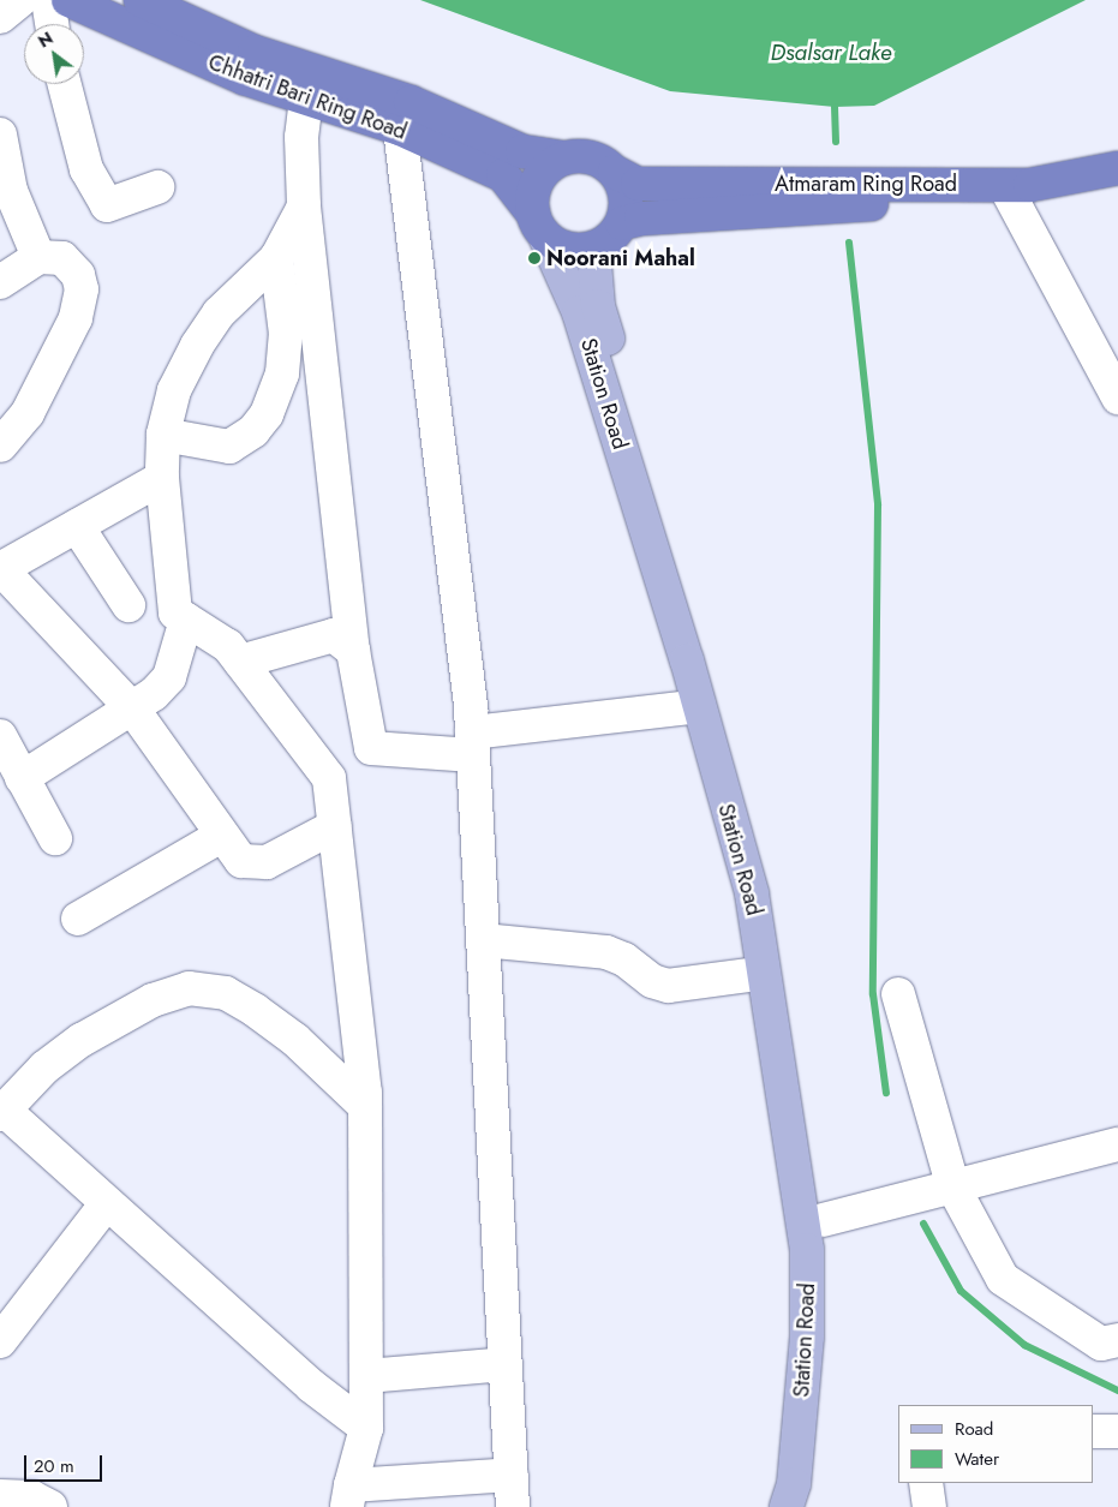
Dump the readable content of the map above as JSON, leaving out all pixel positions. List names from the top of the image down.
{
  "streets": {
    "highway": ["Chhatri Bari Ring Road", "Atmaram Ring Road"],
    "main road": ["Station Road"]
  },
  "crossings": [
    ["Chhatri Bari Ring Road", "Atmaram Ring Road"],
    ["Chhatri Bari Ring Road", "Station Road"],
    ["Atmaram Ring Road", "Station Road"]
  ],
  "water": ["Dsalsar Lake"],
  "places": ["Noorani Mahal"],
  "legend": ["Road", "Water"],
  "scale_bar": "20 m",
  "north": "top left"
}
